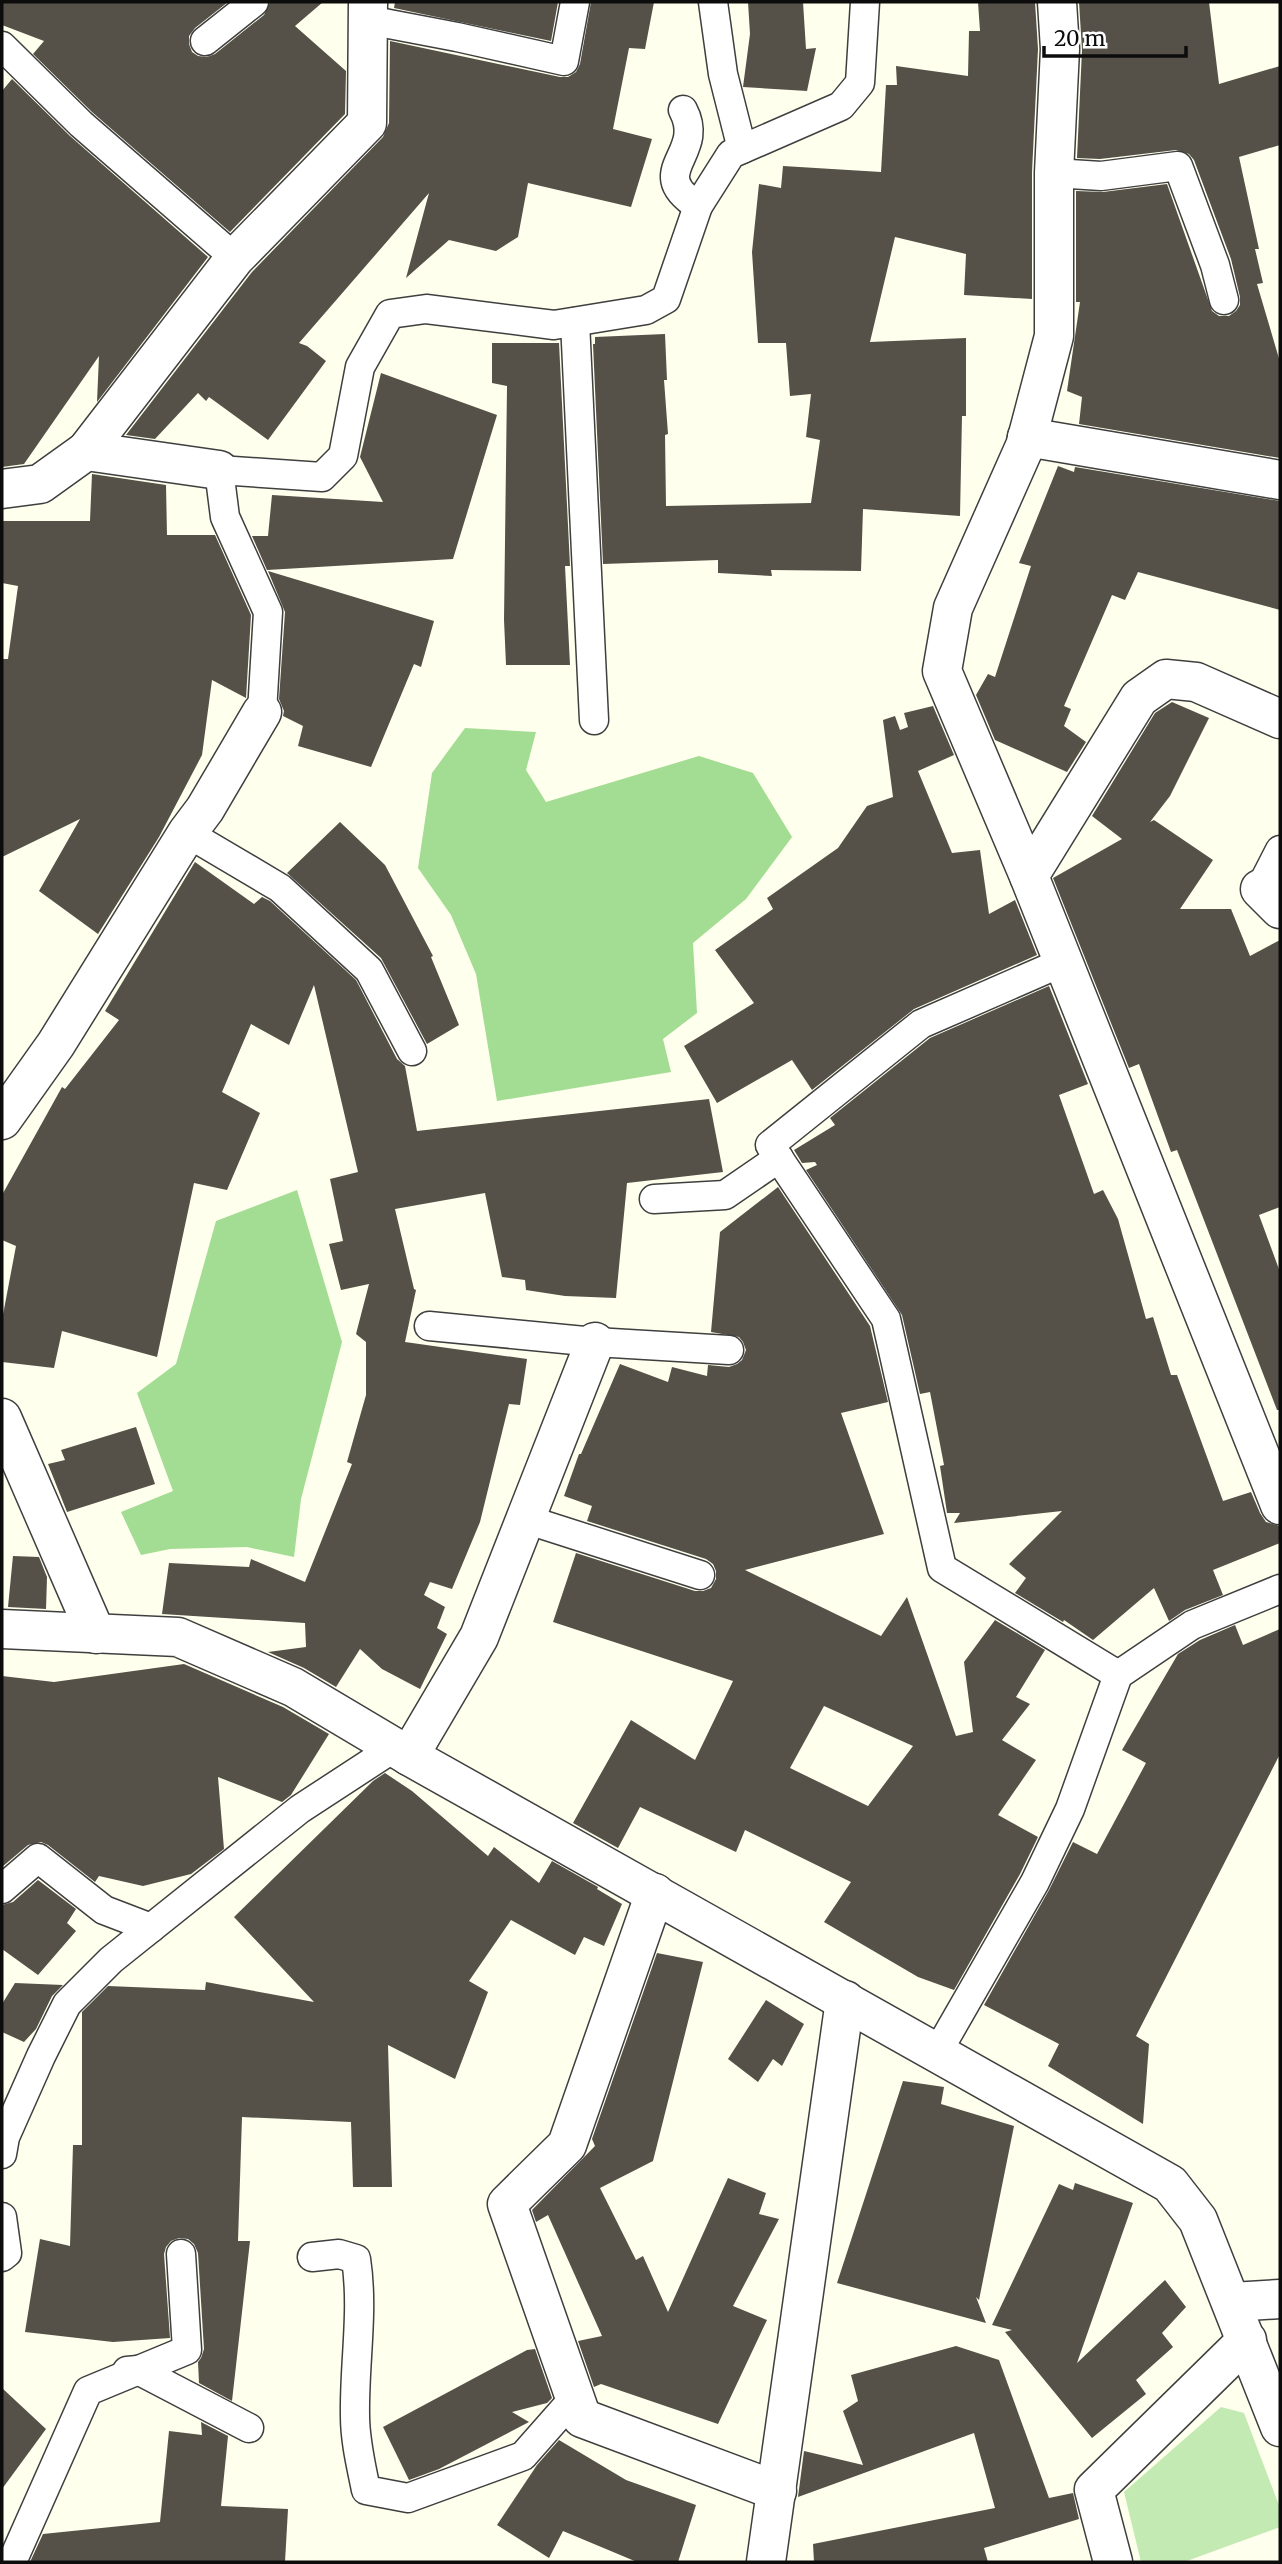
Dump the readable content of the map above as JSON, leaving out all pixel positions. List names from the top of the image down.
{
  "scale_bar": "20 m"
}
